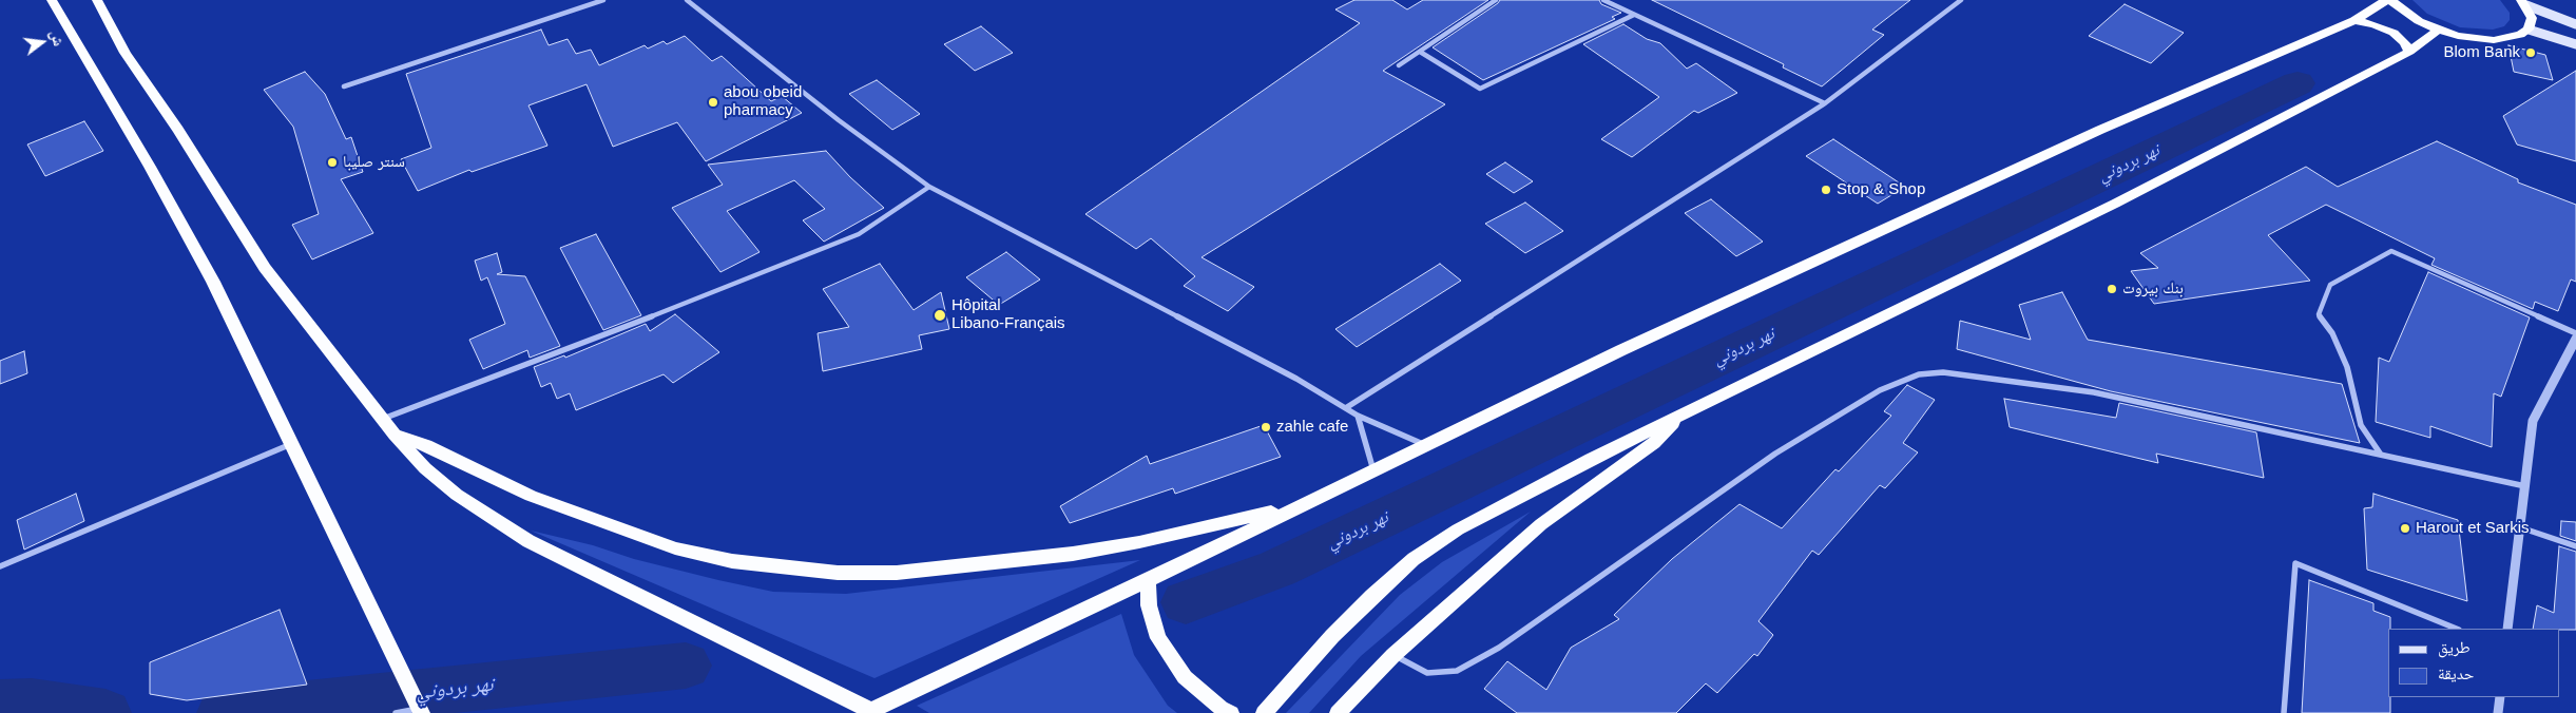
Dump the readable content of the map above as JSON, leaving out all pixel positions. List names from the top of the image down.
{
  "water": ["نهر بردوني"],
  "places": [
    "Blom Bank",
    "abou obeid pharmacy",
    "سنتر صليبا",
    "Stop & Shop",
    "بنك بيروت",
    "Hôpital Libano-Français",
    "zahle cafe",
    "Harout et Sarkis"
  ],
  "legend": ["طريق", "حديقة"],
  "north": "right"
}
